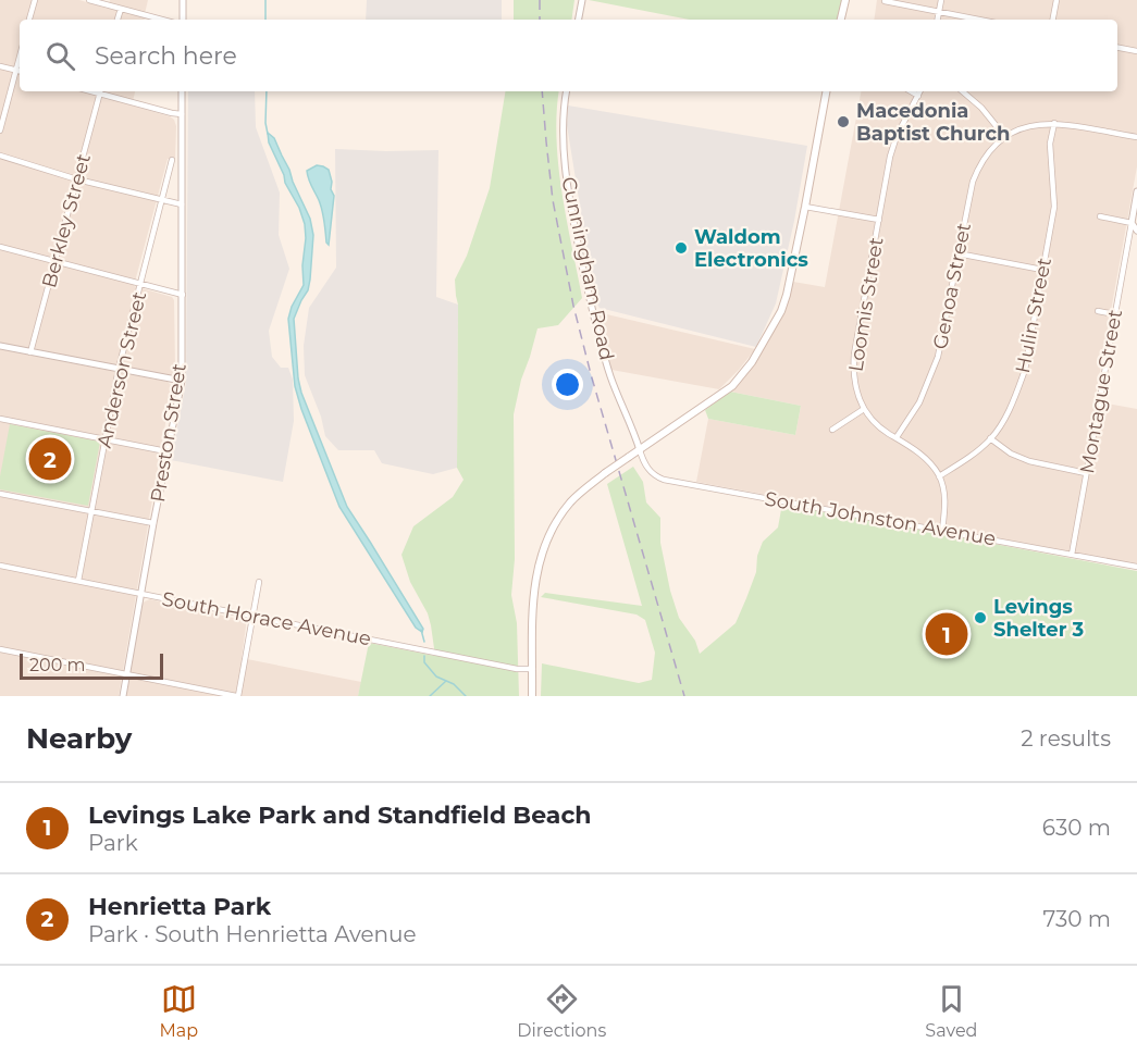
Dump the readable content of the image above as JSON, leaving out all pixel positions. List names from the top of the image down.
{
  "streets": {
    "street": [
      "Berkley Street",
      "Cunningham Road",
      "Genoa Street",
      "Loomis Street",
      "Hulin Street",
      "Anderson Street",
      "Montague Street",
      "Preston Street",
      "South Johnston Avenue",
      "South Horace Avenue"
    ]
  },
  "crossings": [
    ["Cunningham Road", "South Johnston Avenue"],
    ["Genoa Street", "Loomis Street"],
    ["Loomis Street", "Hulin Street"],
    ["Anderson Street", "South Horace Avenue"],
    ["Montague Street", "South Johnston Avenue"],
    ["Preston Street", "South Horace Avenue"]
  ],
  "places": ["Macedonia Baptist Church", "Waldom Electronics", "Levings Shelter 3"],
  "scale_bar": "200 m",
  "page": {
    "search": "Search here",
    "pins": ["2", "1"],
    "scale": "200 m",
    "heading": ["Nearby", "2 results"],
    "list": [
      {
        "mark": "1",
        "name": "Levings Lake Park and Standfield Beach",
        "note": "Park",
        "value": "630 m"
      },
      {
        "mark": "2",
        "name": "Henrietta Park",
        "note": "Park · South Henrietta Avenue",
        "value": "730 m"
      }
    ],
    "nav": ["Map", "Directions", "Saved"]
  }
}
